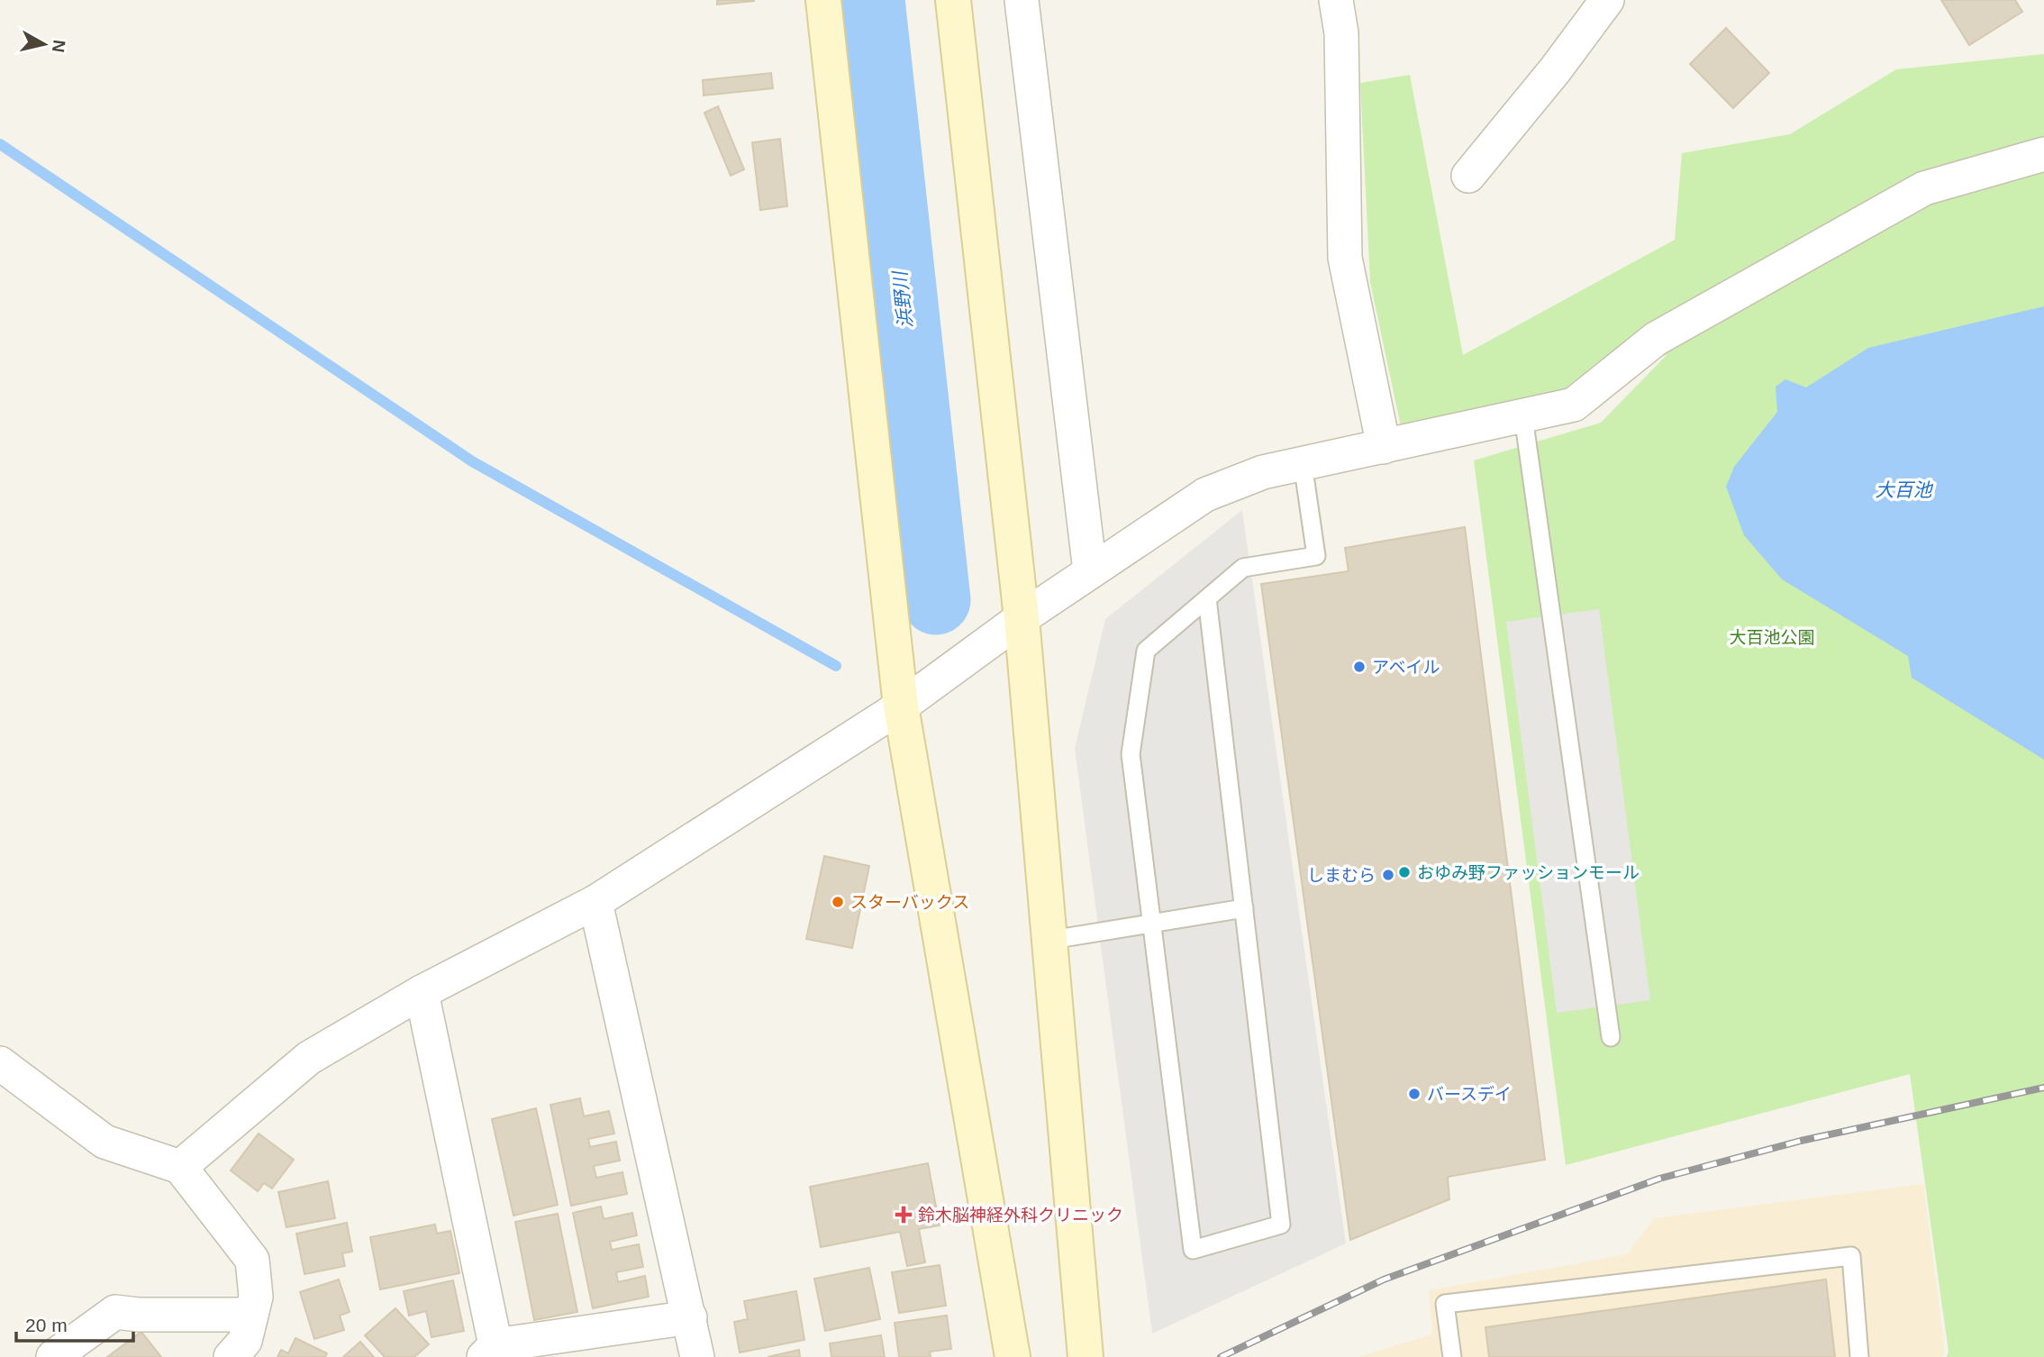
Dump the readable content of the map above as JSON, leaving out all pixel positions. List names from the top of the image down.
{
  "water": ["浜野川", "大百池"],
  "parks": ["大百池公園"],
  "places": {
    "other": [
      "アベイル",
      "おゆみ野ファッションモール",
      "しまむら",
      "スターバックス",
      "バースデイ"
    ],
    "health": ["鈴木脳神経外科クリニック"]
  },
  "scale_bar": "20 m",
  "north": "right"
}
